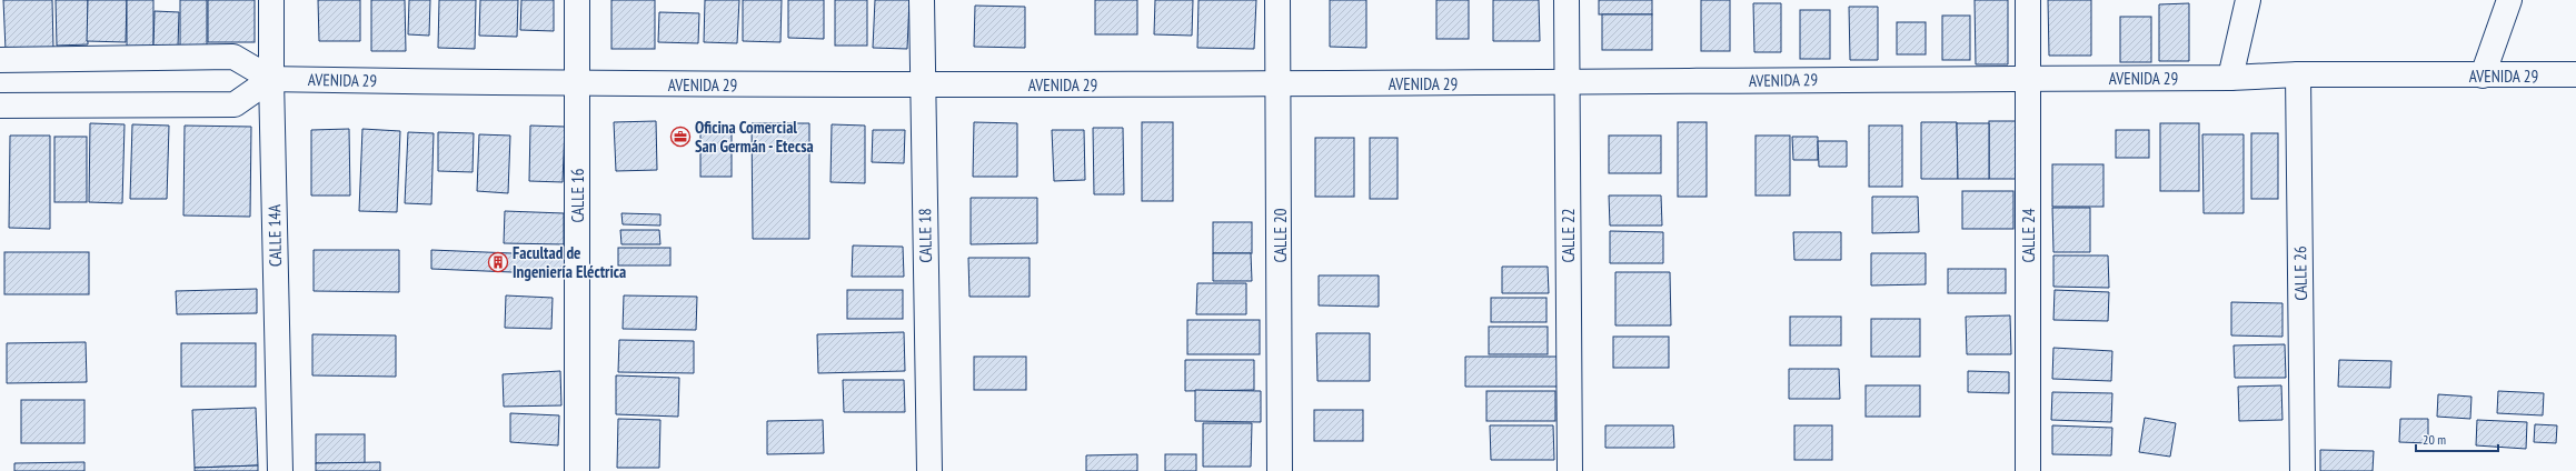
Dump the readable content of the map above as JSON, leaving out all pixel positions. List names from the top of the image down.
{
  "streets": {
    "street": [
      "AVENIDA 29",
      "CALLE 16",
      "CALLE 14A",
      "CALLE 18",
      "CALLE 20",
      "CALLE 22",
      "CALLE 24",
      "CALLE 26"
    ]
  },
  "crossings": [
    ["AVENIDA 29", "CALLE 16"],
    ["AVENIDA 29", "CALLE 14A"],
    ["AVENIDA 29", "CALLE 18"],
    ["AVENIDA 29", "CALLE 20"],
    ["AVENIDA 29", "CALLE 22"],
    ["AVENIDA 29", "CALLE 24"],
    ["AVENIDA 29", "CALLE 26"]
  ],
  "places": {
    "office": ["Oficina Comercial San Germán - Etecsa"],
    "building": ["Facultad de Ingeniería Eléctrica"]
  },
  "scale_bar": "20 m"
}
